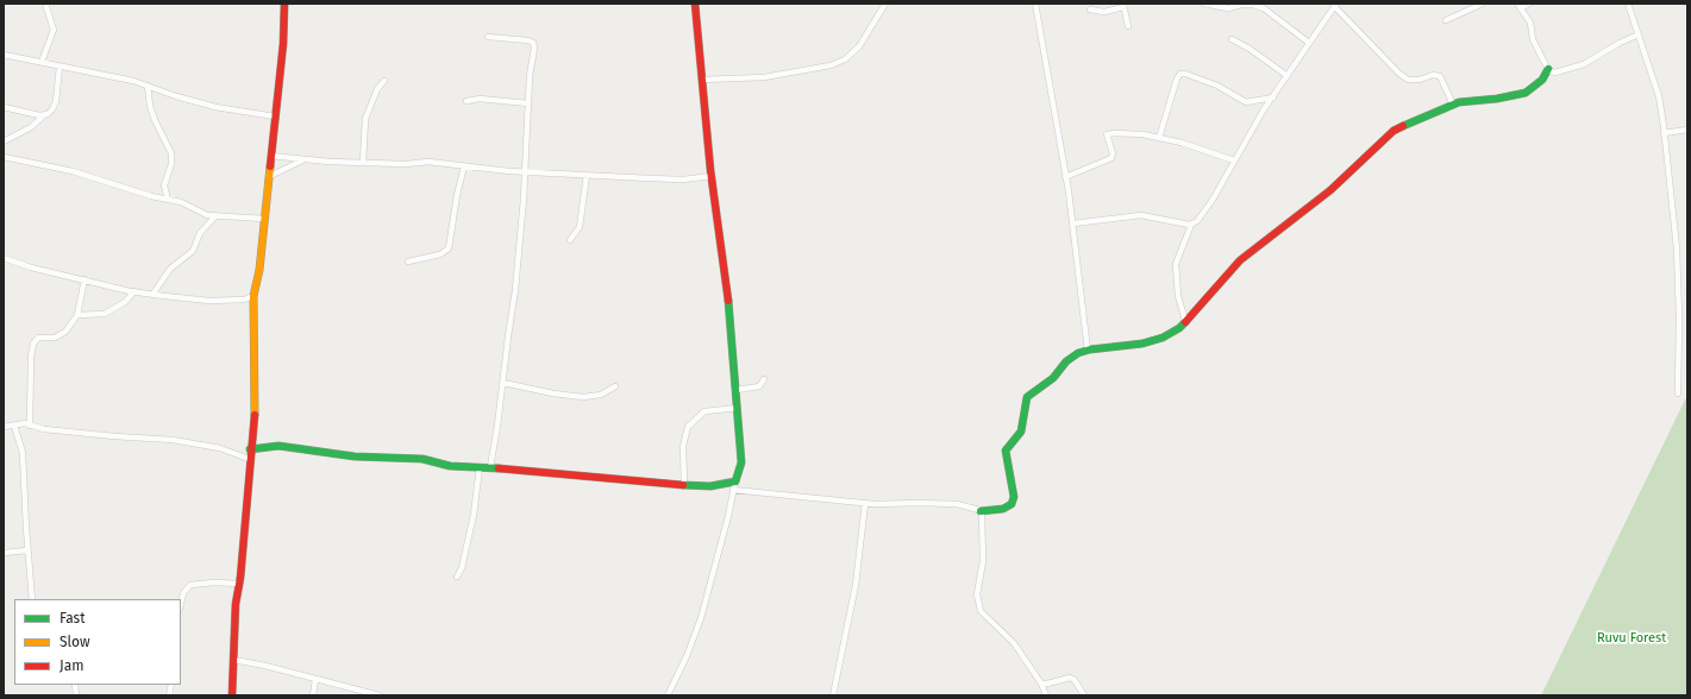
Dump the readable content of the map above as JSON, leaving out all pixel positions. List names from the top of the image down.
{
  "parks": ["Ruvu Forest"],
  "legend": ["Fast", "Slow", "Jam"]
}
